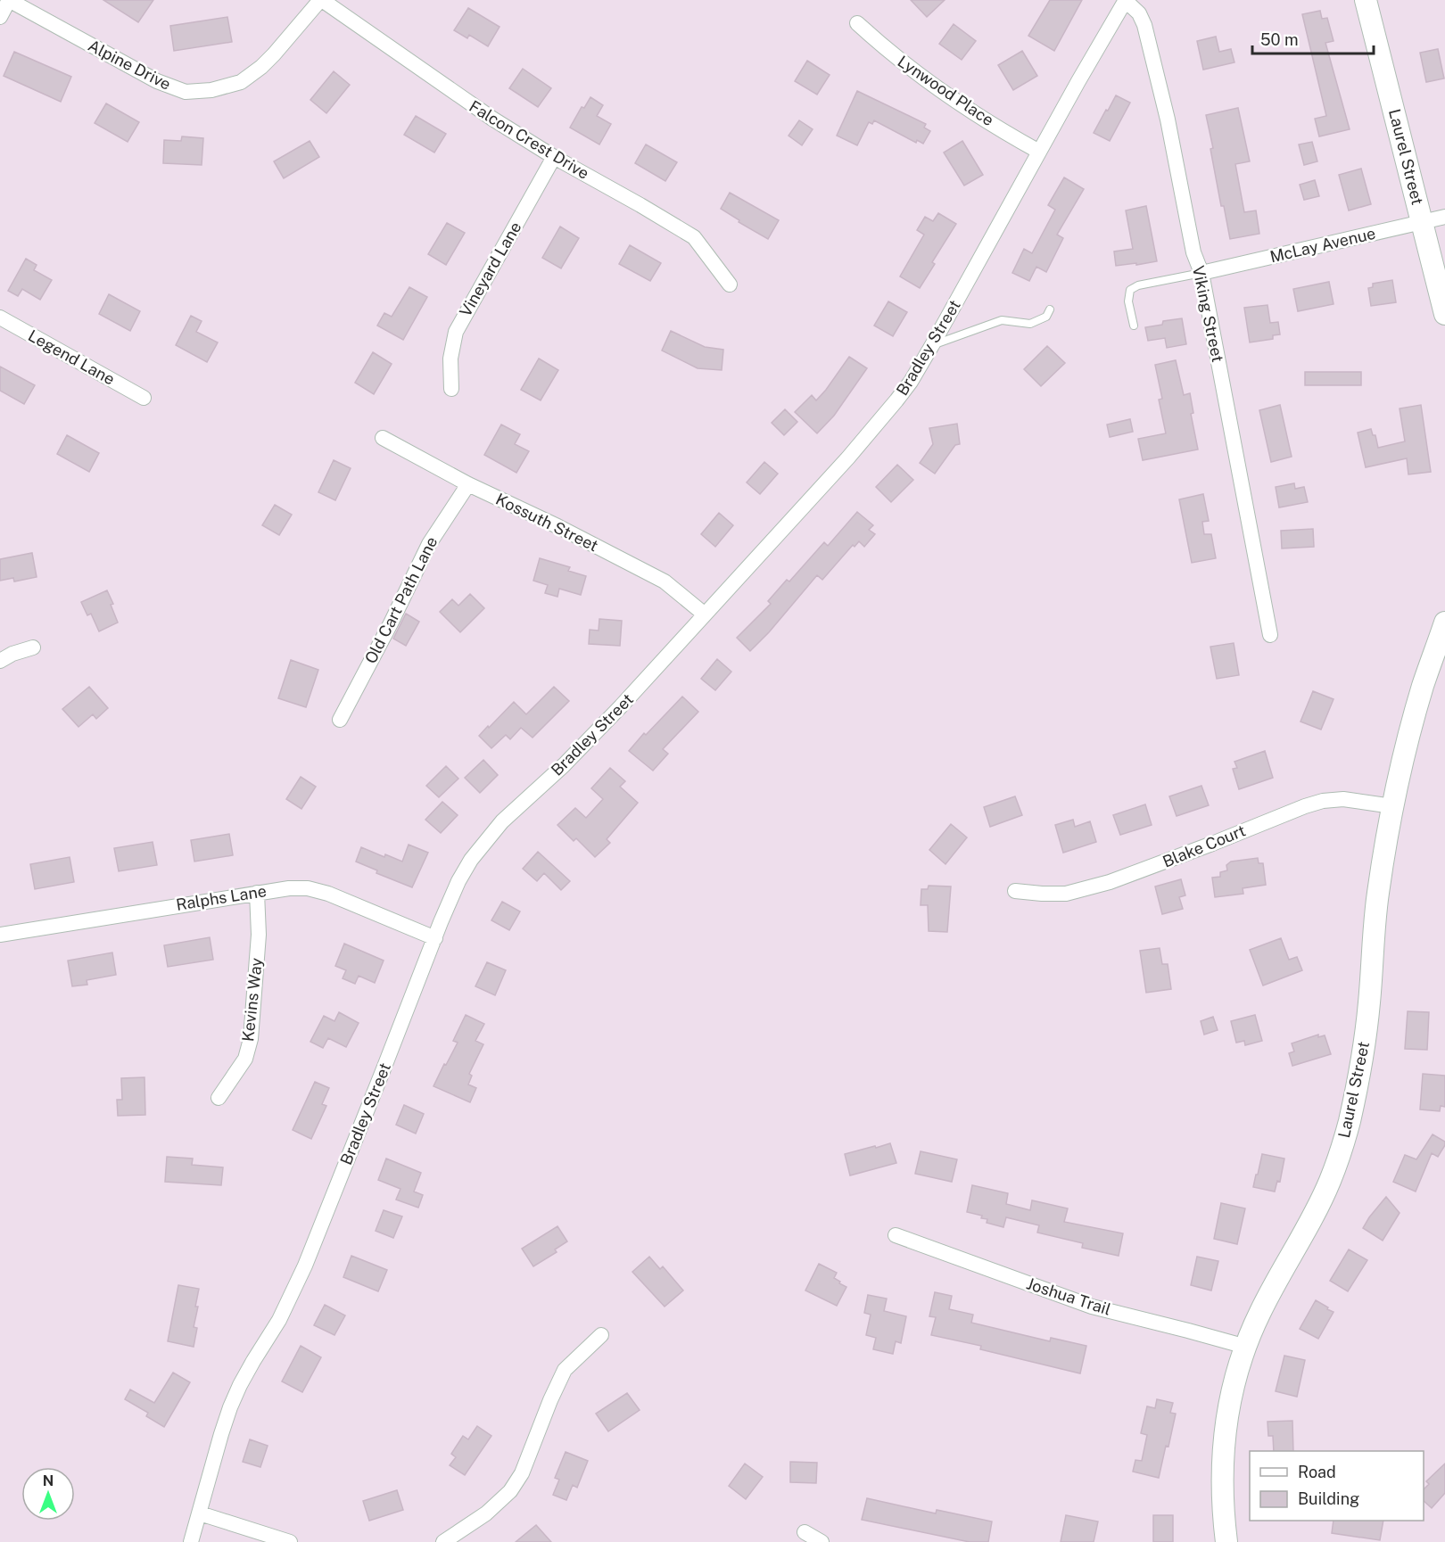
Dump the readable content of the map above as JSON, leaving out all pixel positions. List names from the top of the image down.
{
  "streets": {
    "street": [
      "Alpine Drive",
      "Lynwood Place",
      "Falcon Crest Drive",
      "Laurel Street",
      "McLay Avenue",
      "Vineyard Lane",
      "Viking Street",
      "Bradley Street",
      "Legend Lane",
      "Kossuth Street",
      "Old Cart Path Lane",
      "Blake Court",
      "Ralphs Lane",
      "Kevins Way",
      "Joshua Trail"
    ]
  },
  "crossings": [
    ["Alpine Drive", "Falcon Crest Drive"],
    ["Lynwood Place", "Bradley Street"],
    ["Falcon Crest Drive", "Vineyard Lane"],
    ["Laurel Street", "McLay Avenue"],
    ["Laurel Street", "Blake Court"],
    ["Laurel Street", "Joshua Trail"],
    ["McLay Avenue", "Viking Street"],
    ["Viking Street", "Bradley Street"],
    ["Bradley Street", "Kossuth Street"],
    ["Bradley Street", "Ralphs Lane"],
    ["Kossuth Street", "Old Cart Path Lane"],
    ["Ralphs Lane", "Kevins Way"]
  ],
  "legend": ["Road", "Building"],
  "scale_bar": "50 m",
  "north": "top"
}
